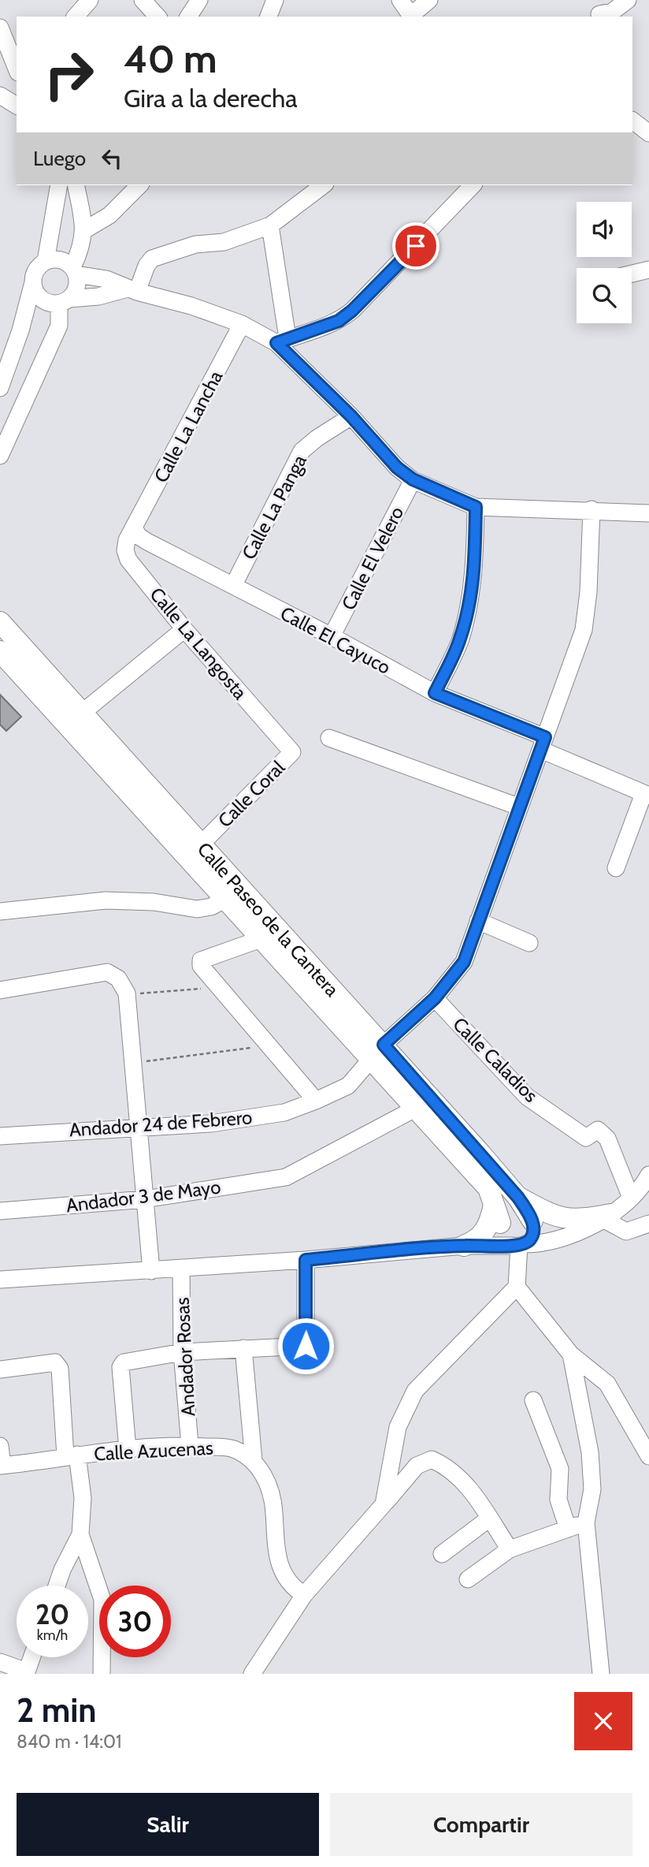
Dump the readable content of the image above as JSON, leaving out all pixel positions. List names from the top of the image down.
{
  "streets": {
    "main road": ["Calle Paseo de la Cantera"],
    "street": [
      "Calle La Lancha",
      "Calle La Panga",
      "Calle El Velero",
      "Calle El Cayuco",
      "Calle La Langosta",
      "Calle Coral",
      "Calle Caladios",
      "Andador 24 de Febrero",
      "Andador 3 de Mayo",
      "Andador Rosas",
      "Calle Azucenas"
    ]
  },
  "crossings": [
    ["Calle La Lancha", "Calle El Cayuco"],
    ["Calle La Lancha", "Calle La Langosta"],
    ["Calle La Panga", "Calle El Cayuco"],
    ["Calle El Velero", "Calle El Cayuco"],
    ["Calle El Cayuco", "Calle La Langosta"],
    ["Calle El Cayuco", "Andador 24 de Febrero"],
    ["Calle La Langosta", "Calle Coral"],
    ["Calle Coral", "Calle Paseo de la Cantera"],
    ["Calle Paseo de la Cantera", "Andador 24 de Febrero"],
    ["Calle Paseo de la Cantera", "Andador 3 de Mayo"],
    ["Calle Caladios", "Andador 24 de Febrero"],
    ["Andador Rosas", "Calle Azucenas"]
  ],
  "page": {
    "turn": ["40 m", "Gira a la derecha"],
    "then": "Luego",
    "speed": "20 km/h",
    "limit": "30",
    "heading": ["2 min", "840 m · 14:01"],
    "buttons": ["Salir", "Compartir"]
  }
}
